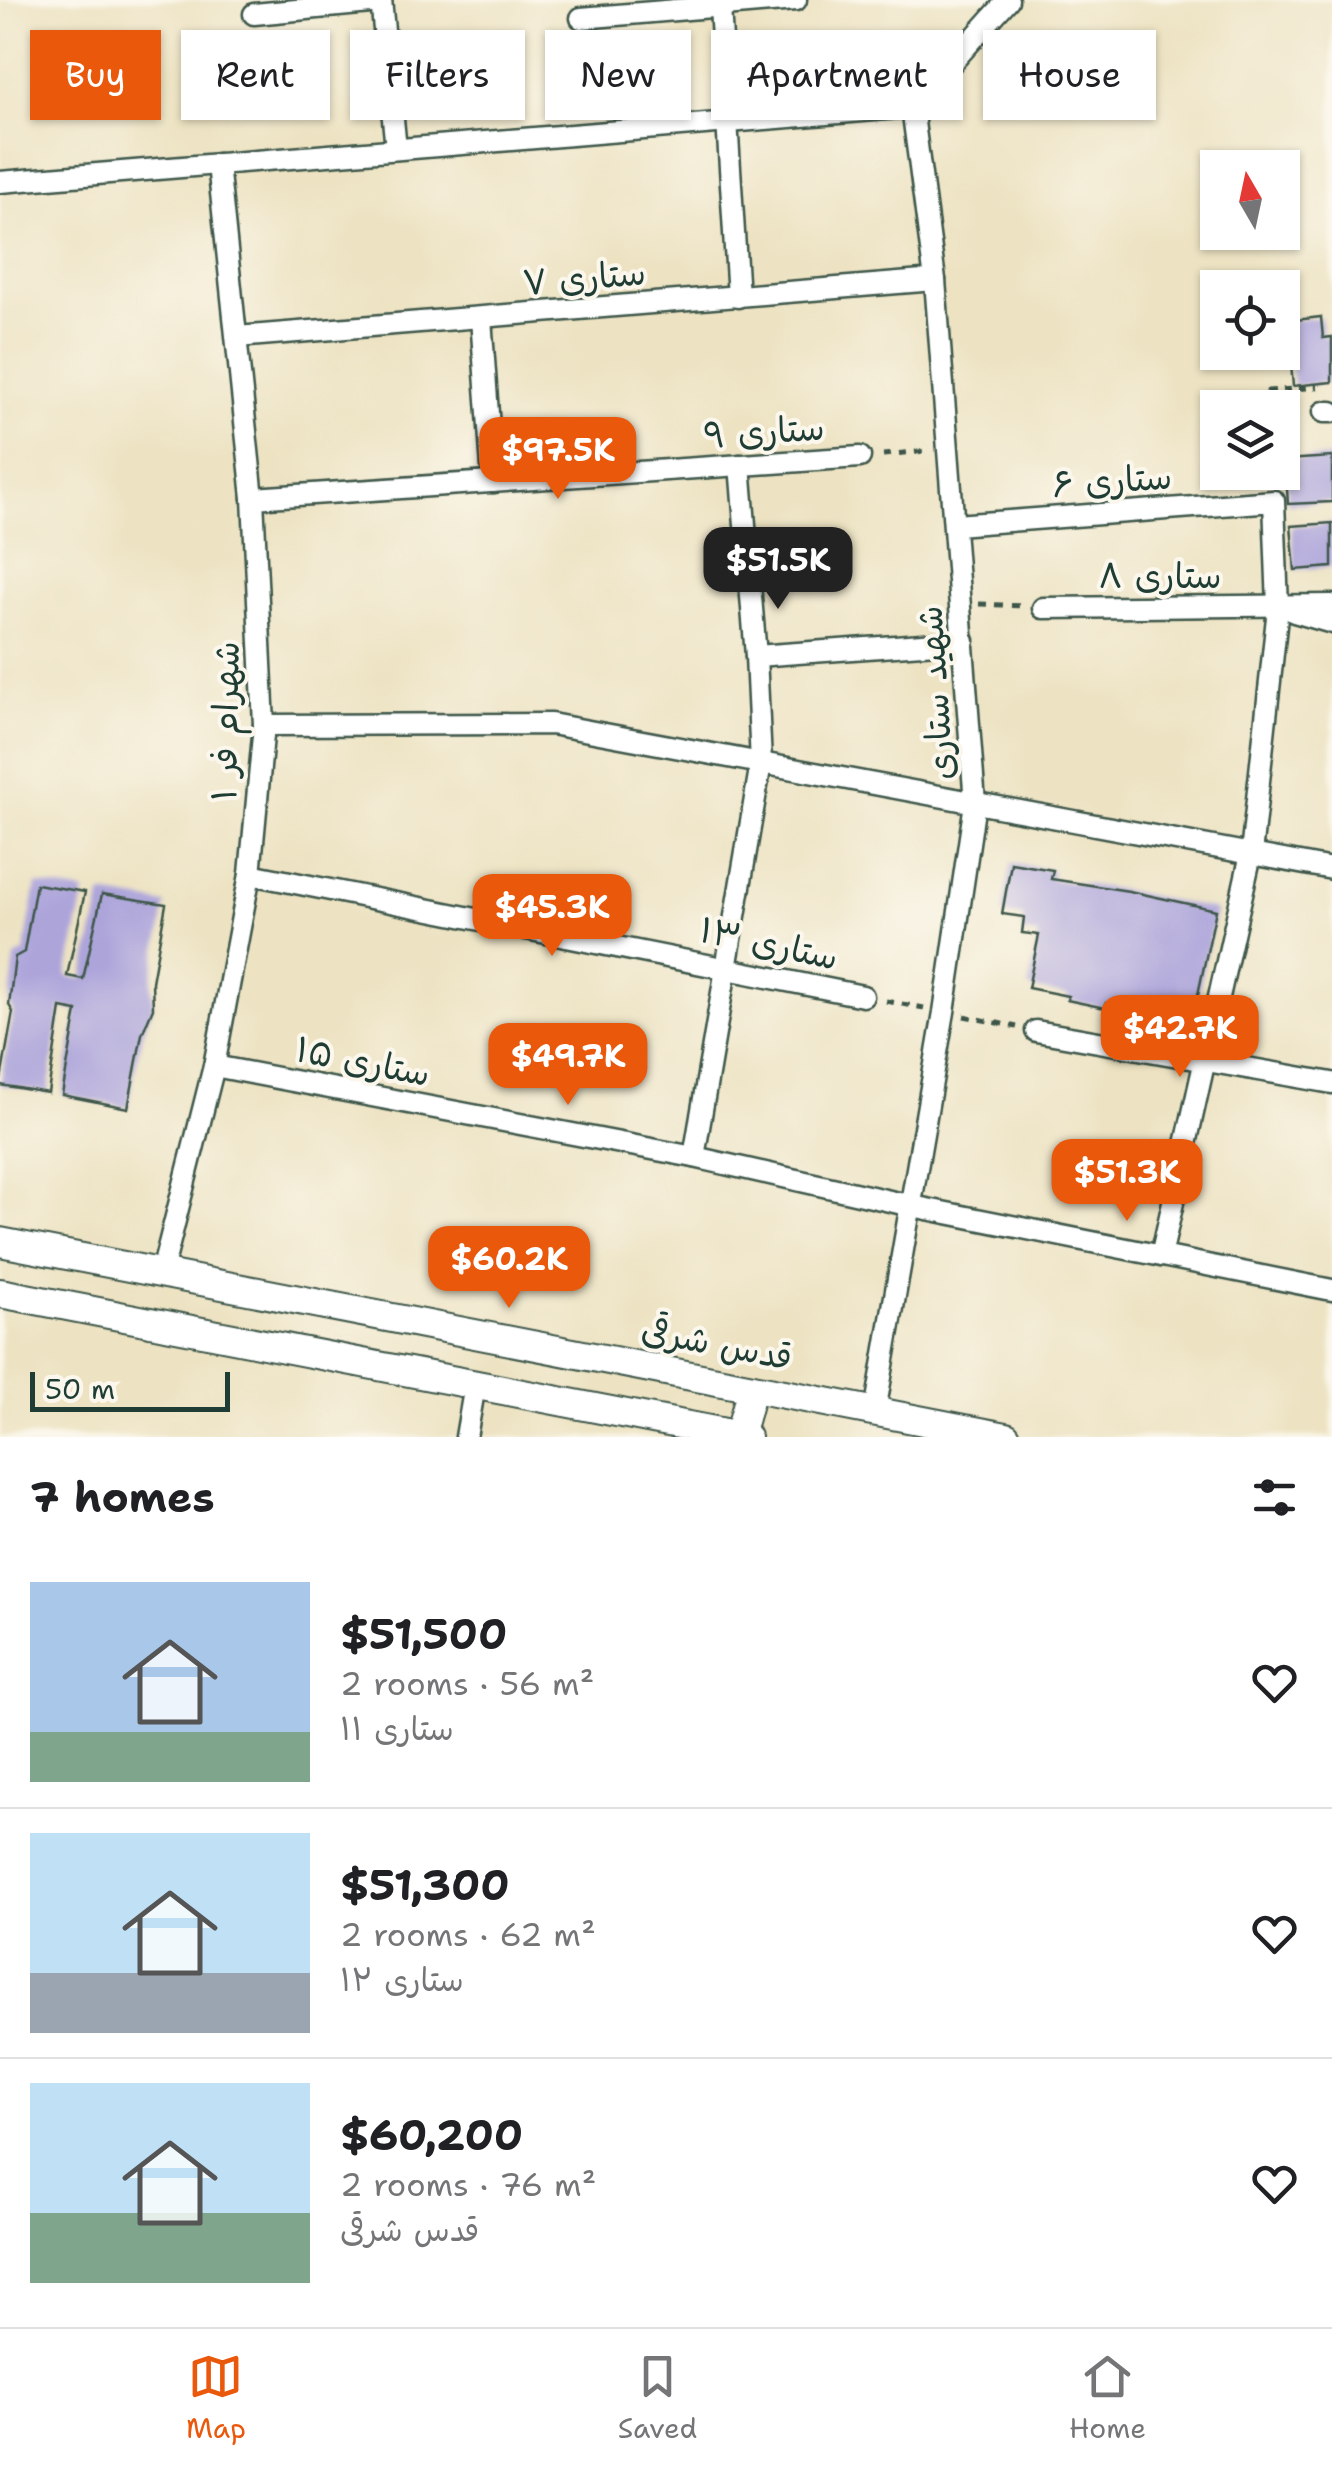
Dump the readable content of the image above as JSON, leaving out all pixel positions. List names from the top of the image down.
{
  "streets": {
    "street": [
      "ستاری ۷",
      "ستاری ۹",
      "ستاری ۶",
      "ستاری ۸",
      "شهید ستاری",
      "شهرام فر ۱",
      "ستاری ۱۳",
      "ستاری ۱۵",
      "قدس شرقی"
    ]
  },
  "crossings": [
    ["ستاری ۷", "شهید ستاری"],
    ["ستاری ۷", "شهرام فر ۱"],
    ["ستاری ۹", "شهرام فر ۱"],
    ["ستاری ۶", "ستاری ۸"],
    ["ستاری ۶", "شهید ستاری"],
    ["شهید ستاری", "ستاری ۱۵"],
    ["شهید ستاری", "قدس شرقی"],
    ["شهرام فر ۱", "ستاری ۱۳"],
    ["شهرام فر ۱", "ستاری ۱۵"],
    ["شهرام فر ۱", "قدس شرقی"]
  ],
  "scale_bar": "50 m",
  "north": "top",
  "page": {
    "chip": [
      "Buy",
      "Rent",
      "Filters",
      "New",
      "Apartment",
      "House"
    ],
    "price": [
      "$97.5K",
      "$51.5K",
      "$45.3K",
      "$42.7K",
      "$49.7K",
      "$51.3K",
      "$60.2K"
    ],
    "scale": "50 m",
    "heading": "7 homes",
    "list": [
      {
        "name": "$51,500",
        "note": "2 rooms · 56 m² · ستاری ۱۱"
      },
      {
        "name": "$51,300",
        "note": "2 rooms · 62 m² · ستاری ۱۲"
      },
      {
        "name": "$60,200",
        "note": "2 rooms · 76 m² · قدس شرقی"
      }
    ],
    "tabs": ["Map", "Saved", "Home"]
  }
}
